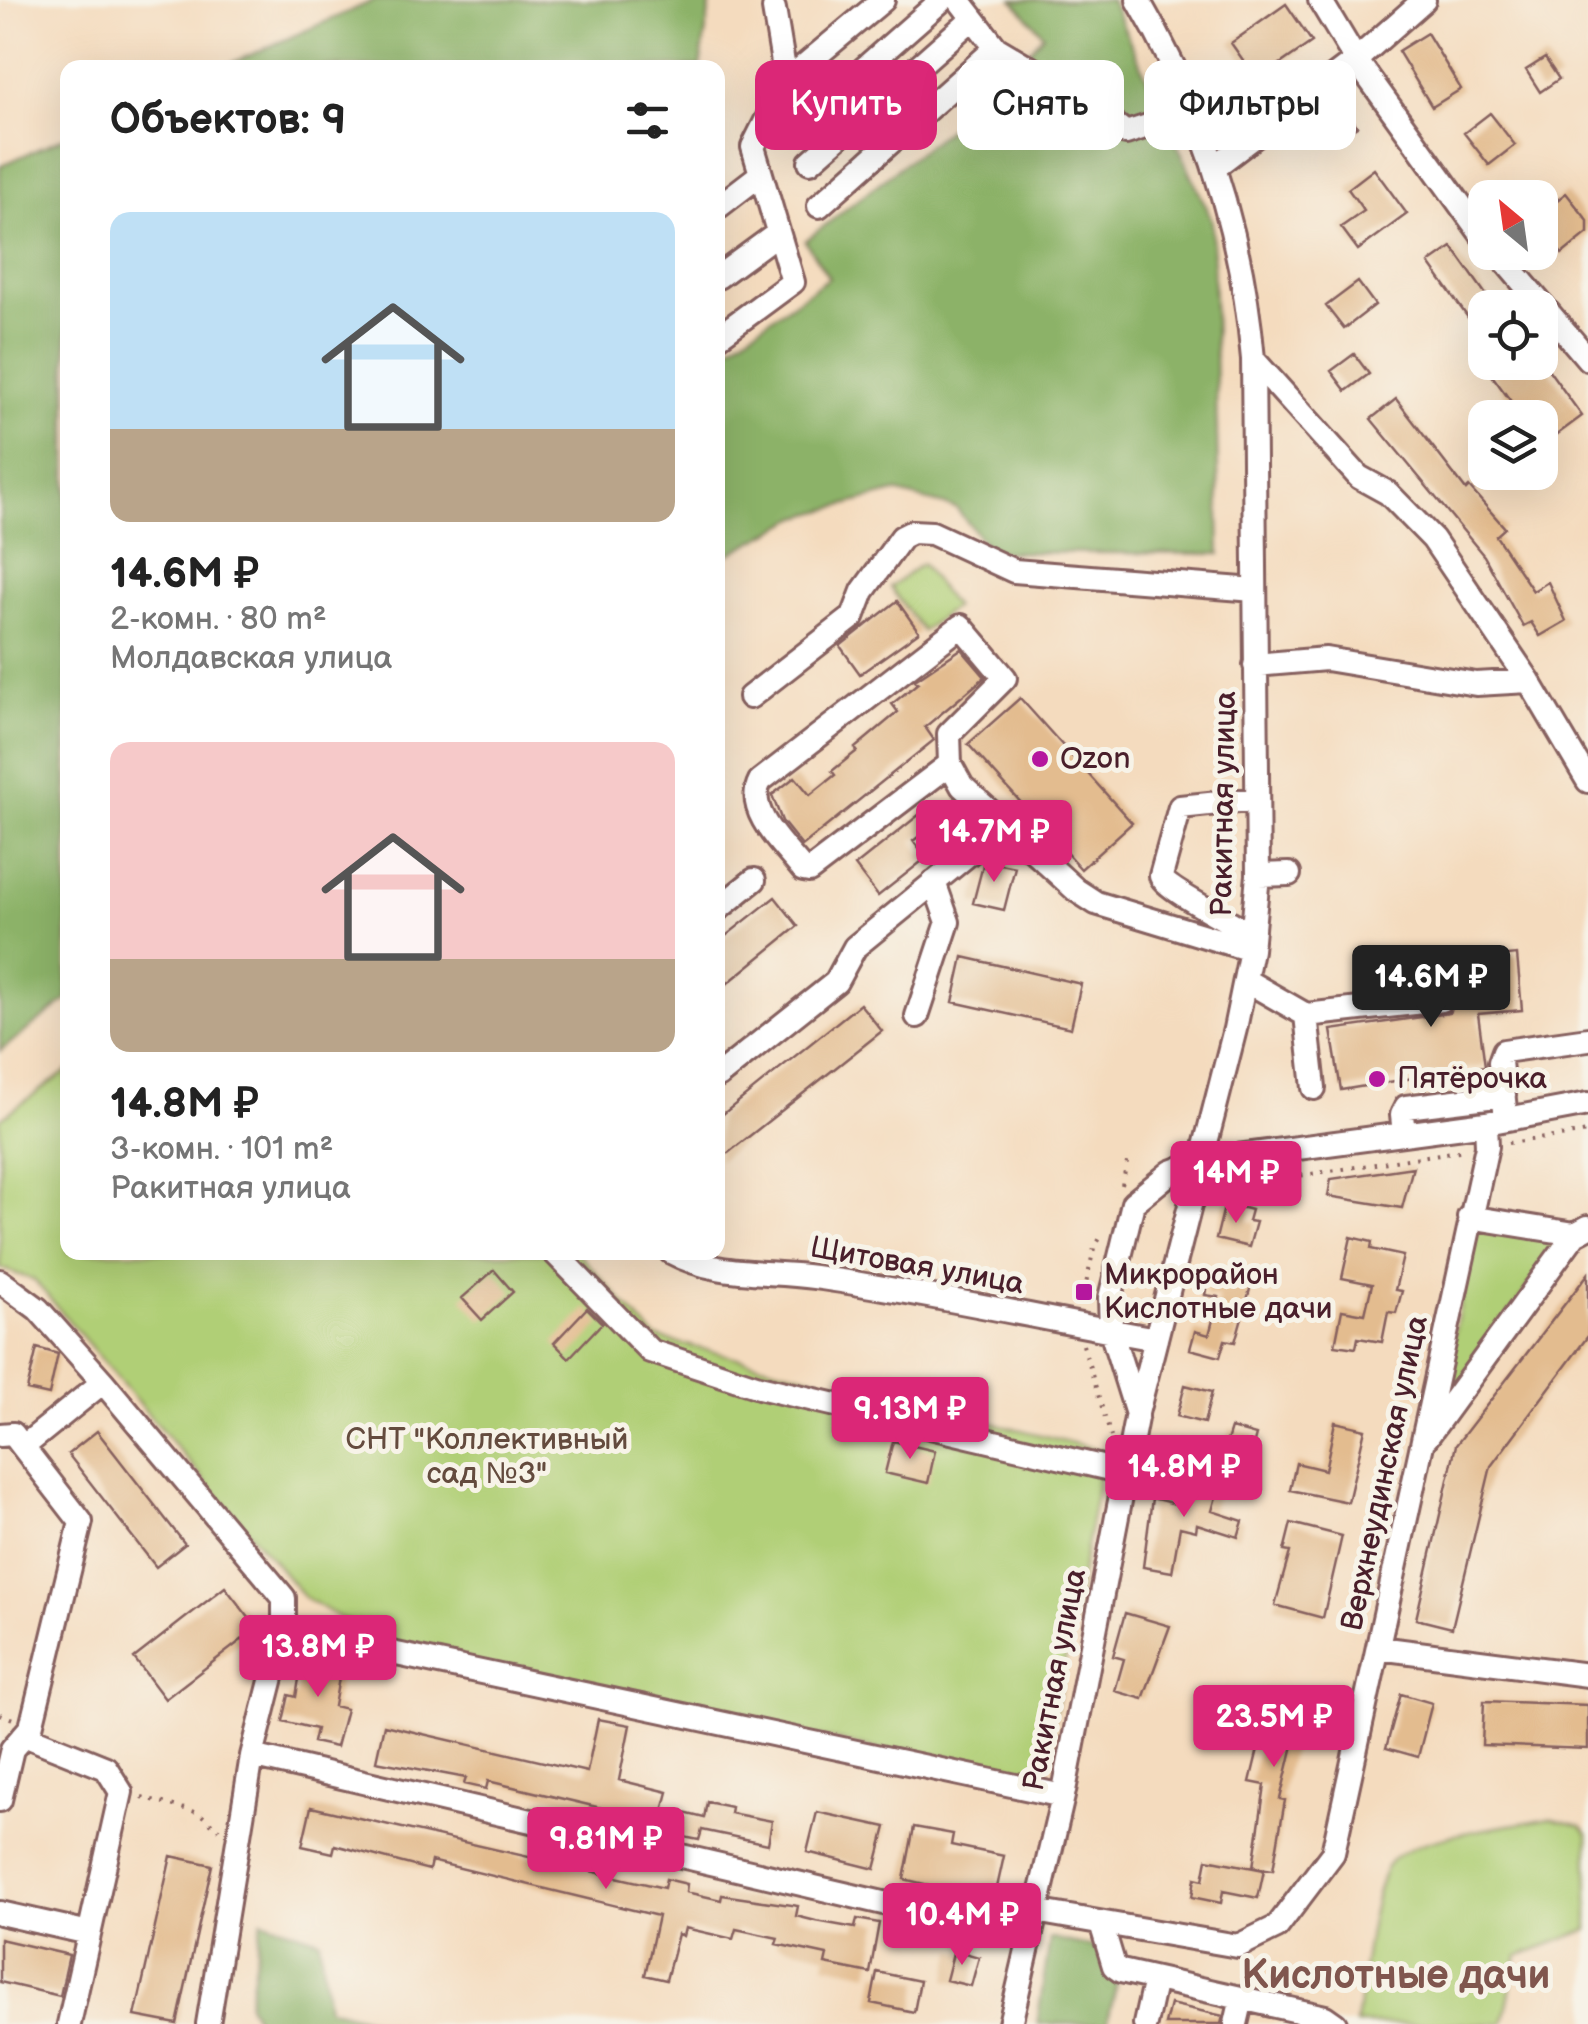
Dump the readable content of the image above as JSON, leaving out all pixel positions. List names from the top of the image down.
{
  "streets": {
    "street": ["Ракитная улица", "Щитовая улица", "Верхнеудинская улица"]
  },
  "crossings": [
    ["Ракитная улица", "Щитовая улица"],
    ["Ракитная улица", "Верхнеудинская улица"]
  ],
  "districts": ["Кислотные дачи"],
  "parks": ["СНТ \"Коллективный сад №3\""],
  "places": {
    "other": ["Ozon", "Пятёрочка"],
    "transit": ["Микрорайон Кислотные дачи"]
  },
  "north": "top left",
  "page": {
    "chip": ["Купить", "Снять", "Фильтры"],
    "heading": "Объектов: 9",
    "list": [
      {
        "name": "14.6M ₽",
        "note": "2-комн. · 80 m² · Молдавская улица"
      },
      {
        "name": "14.8M ₽",
        "note": "3-комн. · 101 m² · Ракитная улица"
      }
    ],
    "price": [
      "14.7M ₽",
      "14.6M ₽",
      "14M ₽",
      "9.13M ₽",
      "14.8M ₽",
      "13.8M ₽",
      "23.5M ₽",
      "9.81M ₽",
      "10.4M ₽"
    ]
  }
}
